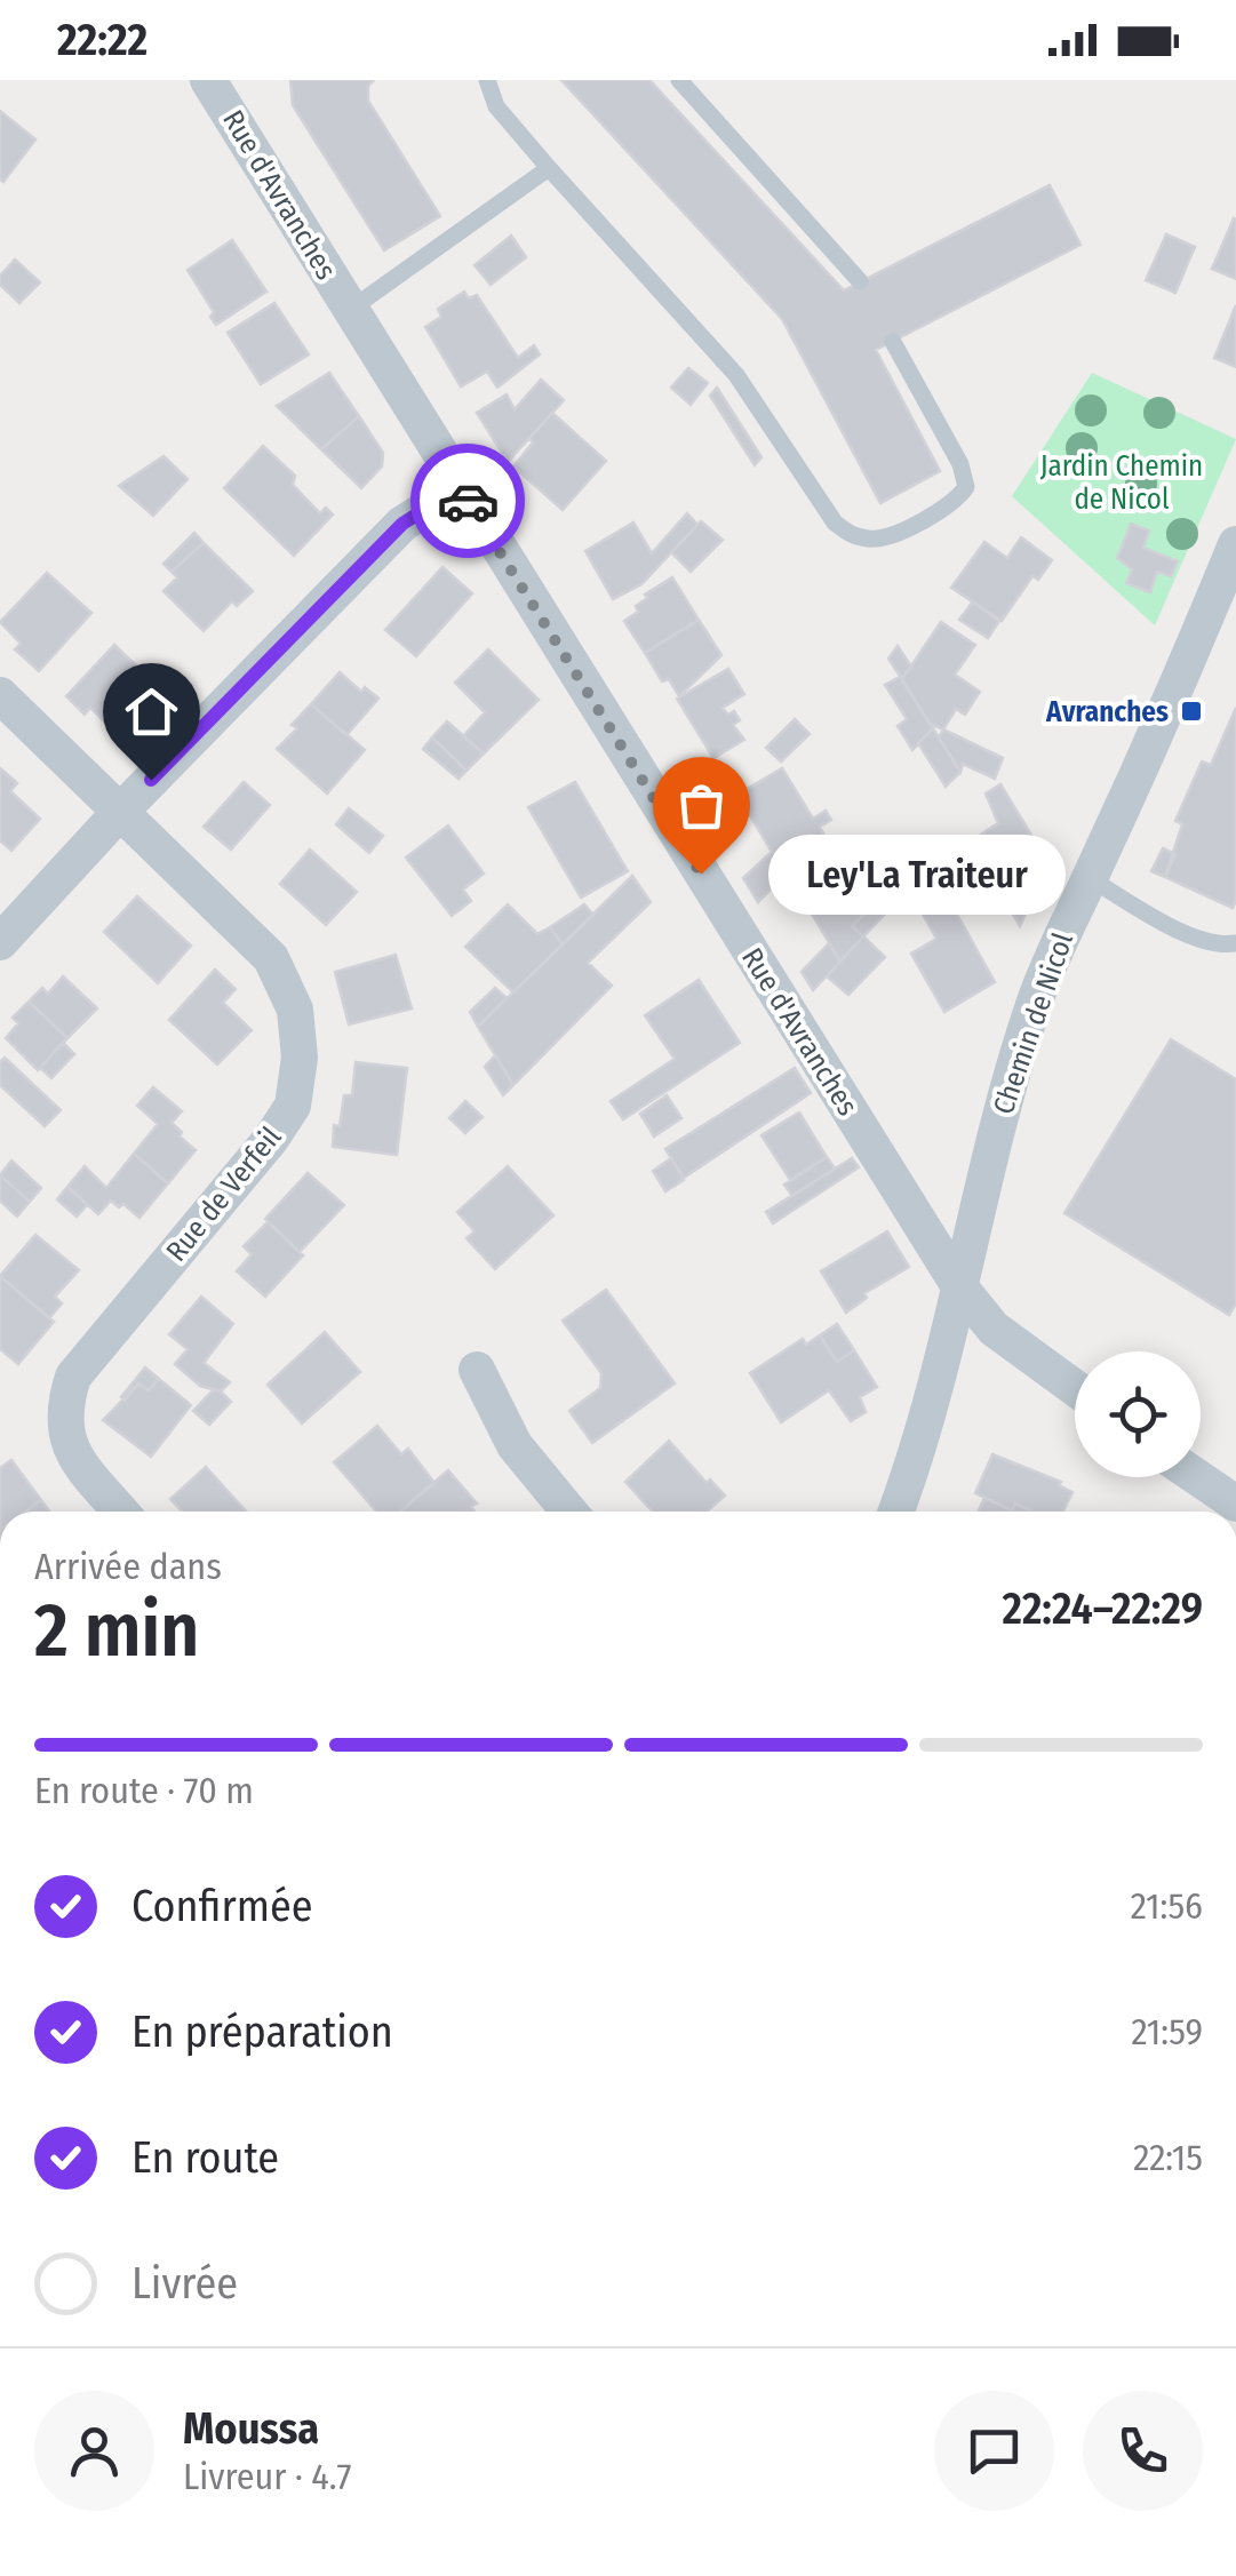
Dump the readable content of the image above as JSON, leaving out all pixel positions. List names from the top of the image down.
{
  "streets": {
    "street": ["Rue d'Avranches", "Chemin de Nicol", "Rue de Verfeil"]
  },
  "crossings": [
    ["Rue d'Avranches", "Chemin de Nicol"]
  ],
  "parks": ["Jardin Chemin de Nicol"],
  "places": {
    "transit": ["Avranches"],
    "other": ["Ley'La Traiteur"]
  },
  "page": {
    "status": "22:22",
    "bubble": "Ley'La Traiteur",
    "heading": ["2 min", "Arrivée dans", "22:24–22:29"],
    "panel": ["Moussa", "Livreur · 4.7"],
    "bar": "En route · 70 m",
    "list": [
      ["Confirmée", "21:56"],
      ["En préparation", "21:59"],
      ["En route", "22:15"],
      "Livrée"
    ]
  }
}
